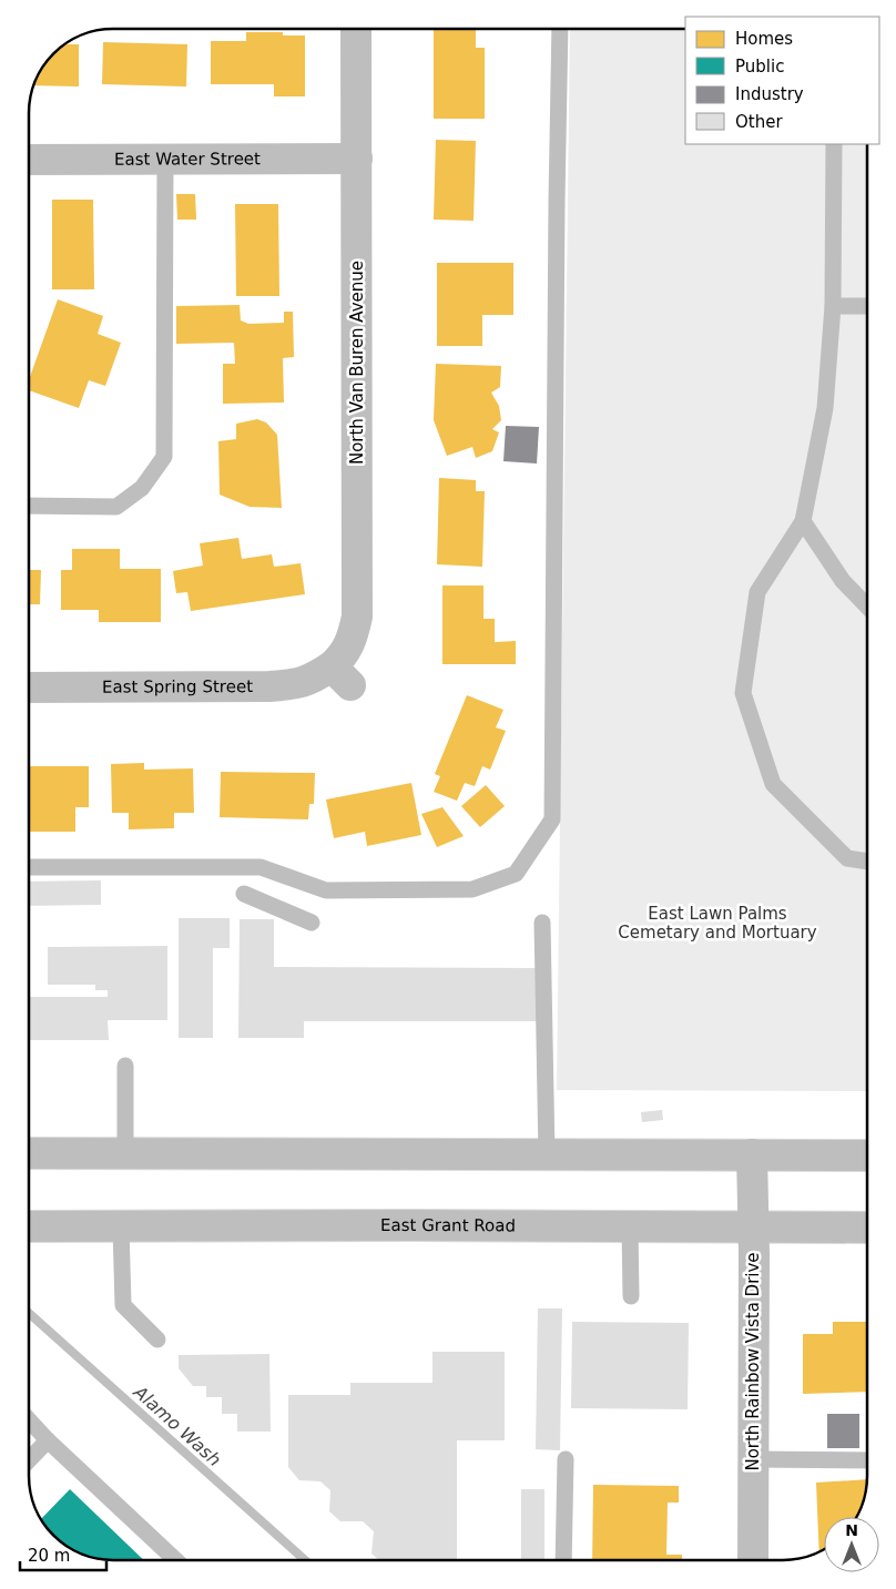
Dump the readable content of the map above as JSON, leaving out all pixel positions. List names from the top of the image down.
{
  "streets": {
    "street": [
      "East Water Street",
      "North Van Buren Avenue",
      "East Spring Street",
      "East Grant Road",
      "North Rainbow Vista Drive"
    ]
  },
  "crossings": [
    ["East Water Street", "North Van Buren Avenue"],
    ["North Van Buren Avenue", "East Spring Street"],
    ["East Grant Road", "North Rainbow Vista Drive"]
  ],
  "water": ["Alamo Wash"],
  "parks": ["East Lawn Palms Cemetary and Mortuary"],
  "legend": [
    "Homes",
    "Public",
    "Industry",
    "Other"
  ],
  "scale_bar": "20 m",
  "north": "top"
}
